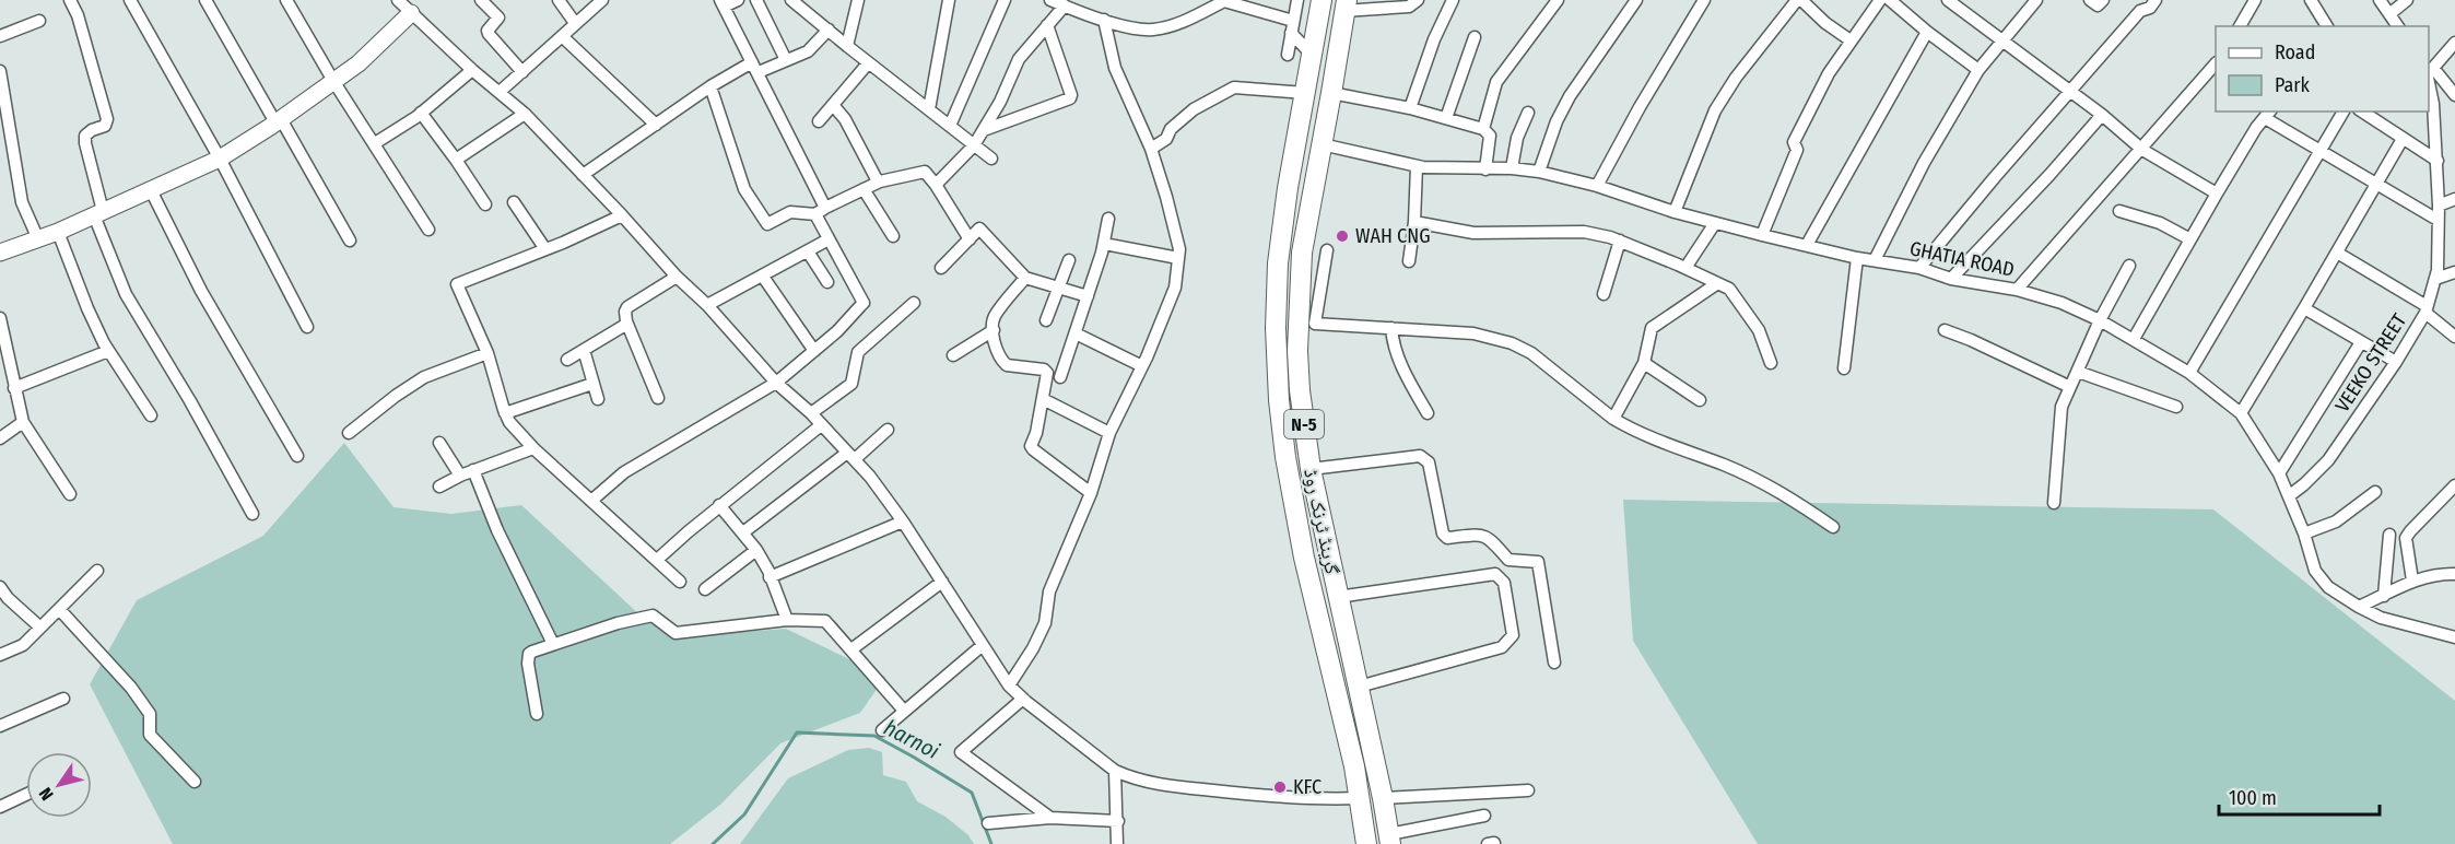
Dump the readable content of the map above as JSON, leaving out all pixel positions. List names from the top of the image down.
{
  "streets": {
    "highway": ["N-5", "گرینڈ ٹرنک روڈ"],
    "street": ["GHATIA ROAD", "VEEKO STREET"]
  },
  "crossings": [
    ["GHATIA ROAD", "VEEKO STREET"],
    ["GHATIA ROAD", "گرینڈ ٹرنک روڈ"]
  ],
  "water": ["harnoi"],
  "places": ["WAH CNG", "KFC"],
  "legend": ["Road", "Park"],
  "scale_bar": "100 m",
  "north": "bottom left"
}
